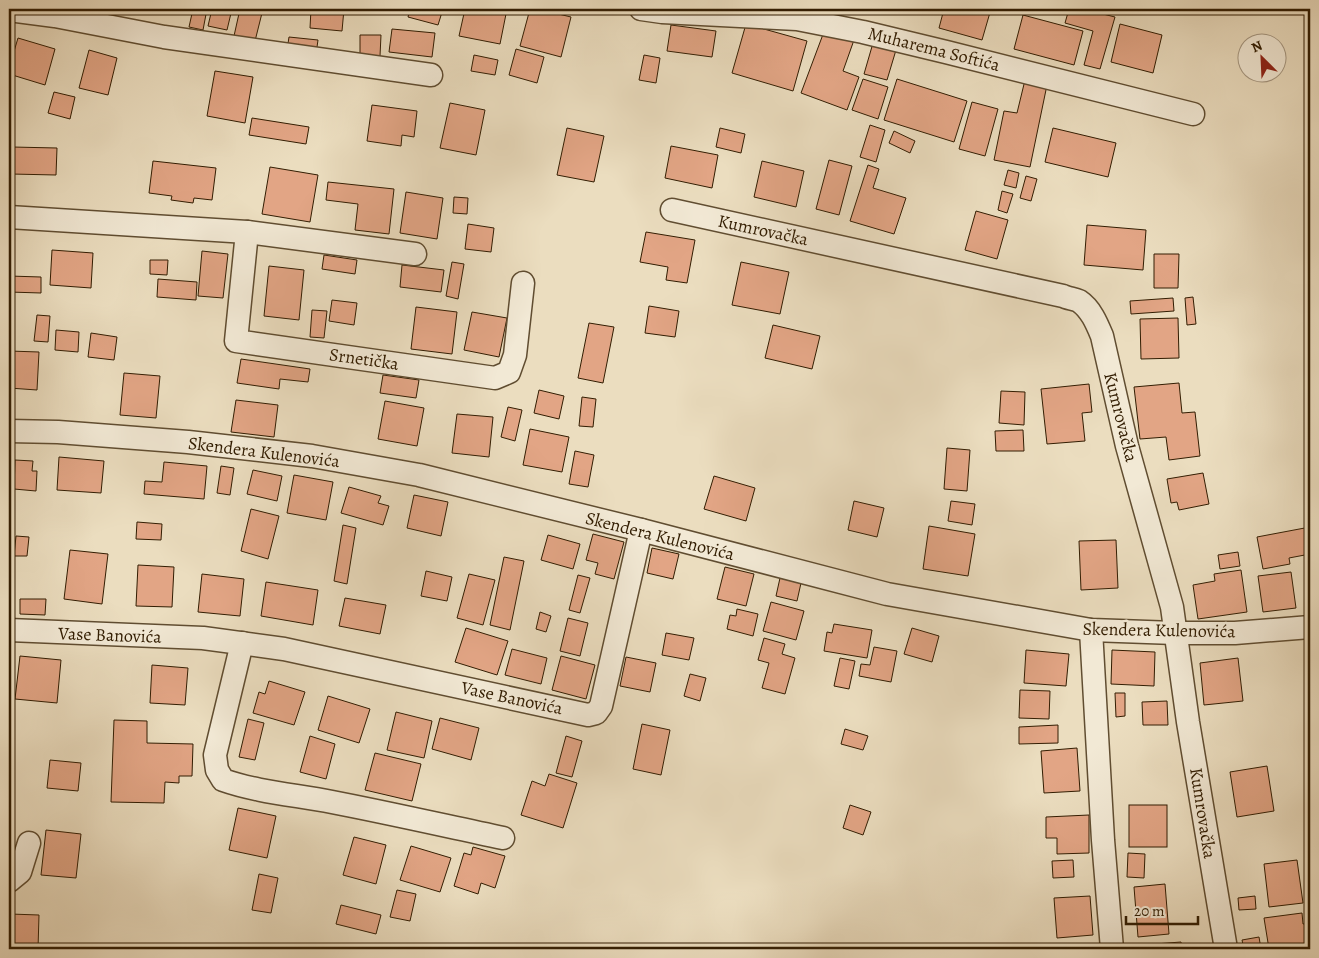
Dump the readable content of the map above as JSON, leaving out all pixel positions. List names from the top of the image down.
{
  "streets": {
    "street": [
      "Muharema Softića",
      "Kumrovačka",
      "Srnetička",
      "Skendera Kulenovića",
      "Vase Banovića"
    ]
  },
  "crossings": [
    ["Kumrovačka", "Skendera Kulenovića"],
    ["Skendera Kulenovića", "Vase Banovića"]
  ],
  "scale_bar": "20 m",
  "north": "top left"
}
